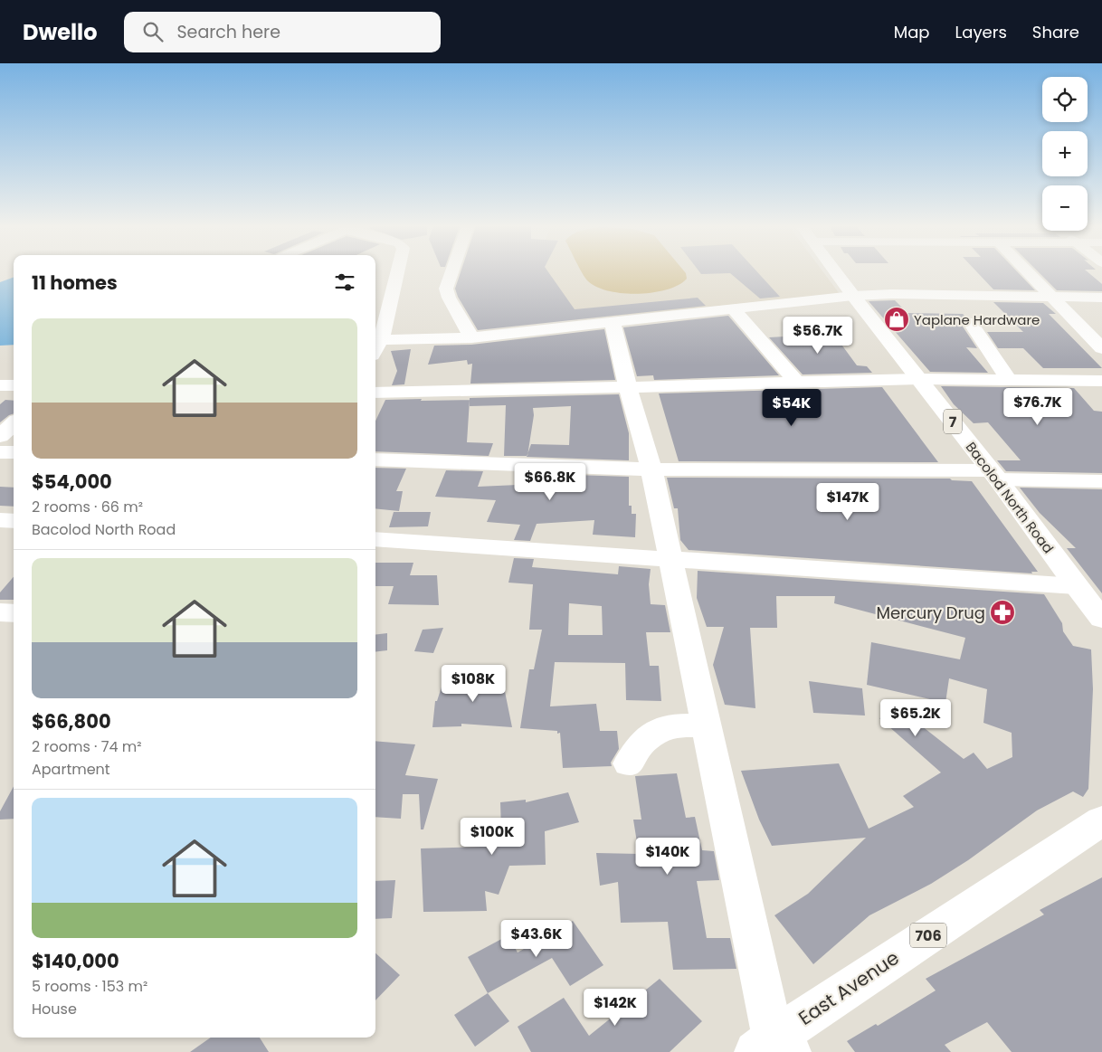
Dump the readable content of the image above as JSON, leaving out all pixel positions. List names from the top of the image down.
{
  "streets": {
    "main road": [
      "7",
      "Bacolod North Road",
      "706",
      "East Avenue"
    ]
  },
  "places": {
    "shop": ["Yaplane Hardware"],
    "pharmacy": ["Mercury Drug"]
  },
  "page": {
    "header": "Dwello",
    "search": "Search here",
    "nav": ["Map", "Layers", "Share"],
    "map_buttons": ["+", "−"],
    "heading": "11 homes",
    "list": [
      {
        "name": "$54,000",
        "note": "2 rooms · 66 m² · Bacolod North Road"
      },
      {
        "name": "$66,800",
        "note": "2 rooms · 74 m² · Apartment"
      },
      {
        "name": "$140,000",
        "note": "5 rooms · 153 m² · House"
      }
    ],
    "price": [
      "$56.7K",
      "$76.7K",
      "$54K",
      "$66.8K",
      "$147K",
      "$108K",
      "$65.2K",
      "$100K",
      "$140K",
      "$43.6K",
      "$142K"
    ]
  }
}
